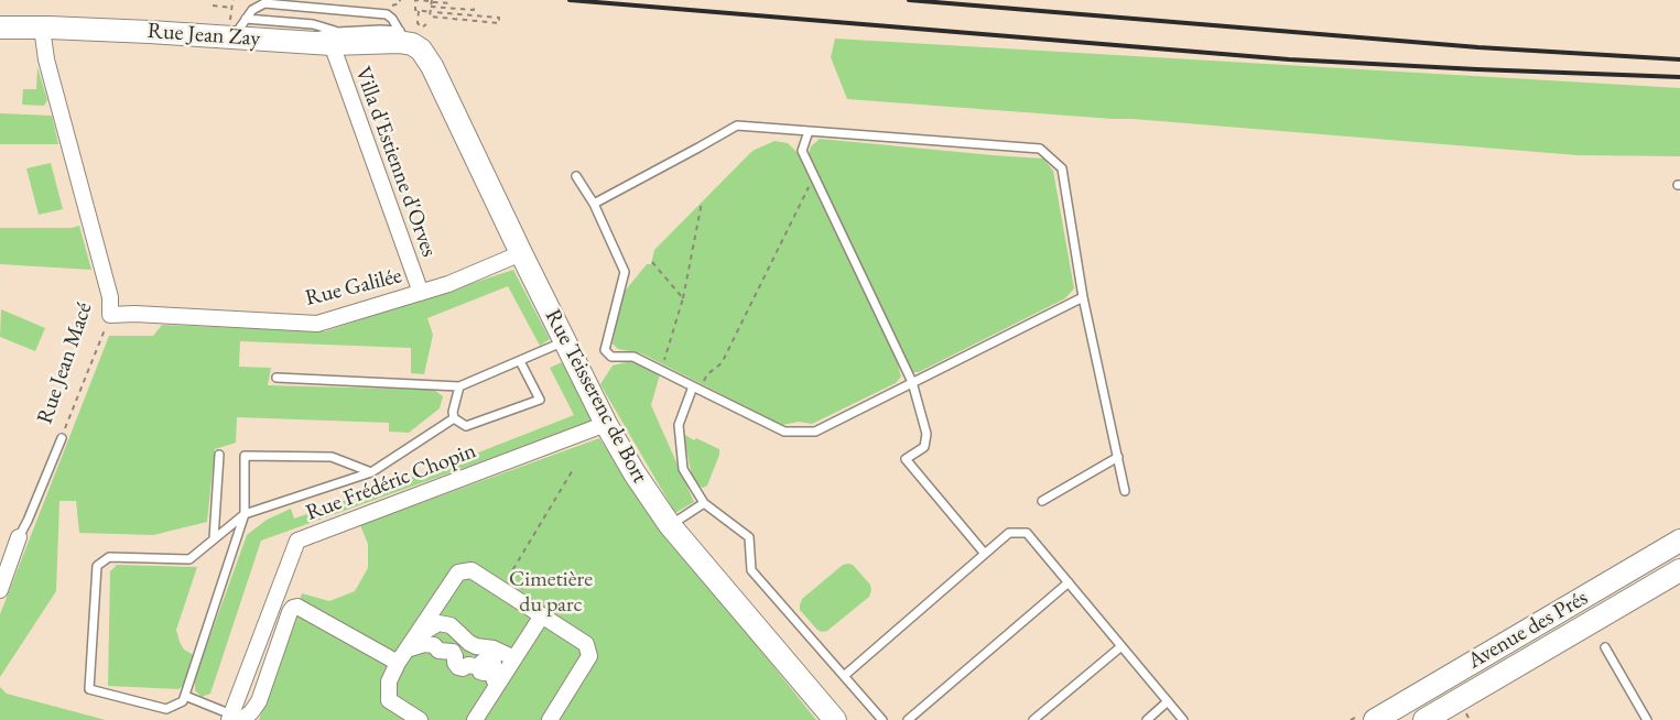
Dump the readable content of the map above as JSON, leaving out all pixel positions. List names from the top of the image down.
{
  "streets": {
    "street": [
      "Rue Jean Zay",
      "Villa d'Estienne d'Orves",
      "Rue Galilée",
      "Rue Jean Macé",
      "Rue Teisserenc de Bort",
      "Rue Frédéric Chopin",
      "Avenue des Prés"
    ]
  },
  "crossings": [
    ["Rue Jean Zay", "Villa d'Estienne d'Orves"],
    ["Rue Jean Zay", "Rue Jean Macé"],
    ["Rue Jean Zay", "Rue Teisserenc de Bort"],
    ["Villa d'Estienne d'Orves", "Rue Galilée"],
    ["Rue Galilée", "Rue Jean Macé"],
    ["Rue Galilée", "Rue Teisserenc de Bort"],
    ["Rue Teisserenc de Bort", "Rue Frédéric Chopin"]
  ],
  "parks": ["Cimetière du parc"]
}
